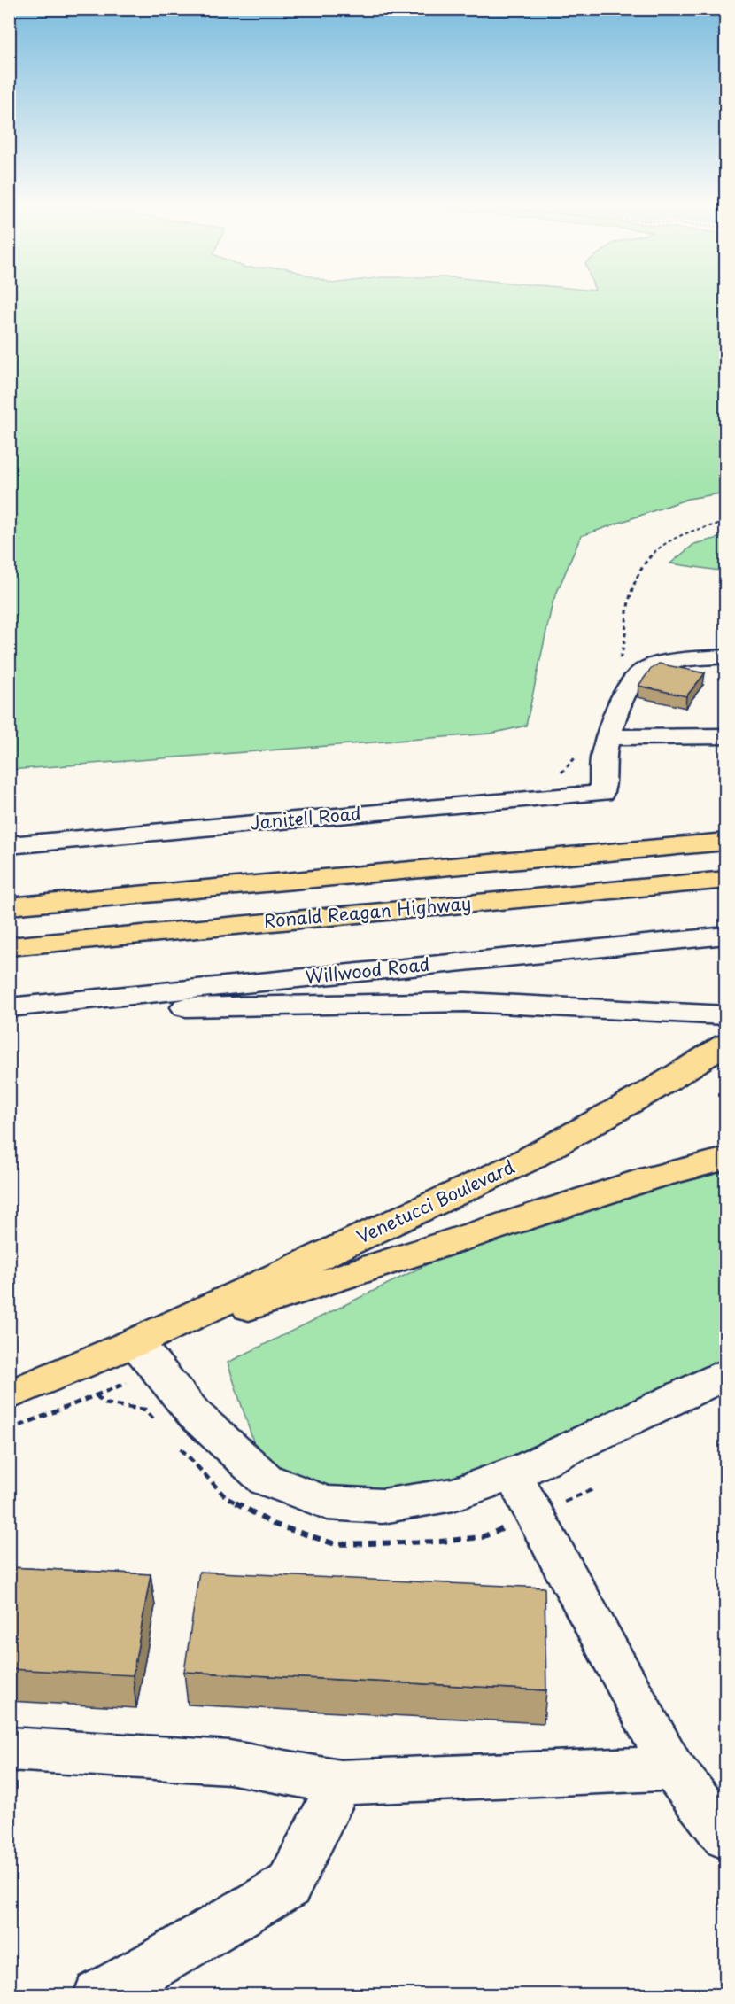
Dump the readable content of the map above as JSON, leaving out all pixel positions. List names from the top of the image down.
{
  "streets": {
    "main road": ["Ronald Reagan Highway", "Venetucci Boulevard"],
    "street": ["Janitell Road", "Willwood Road"]
  }
}
